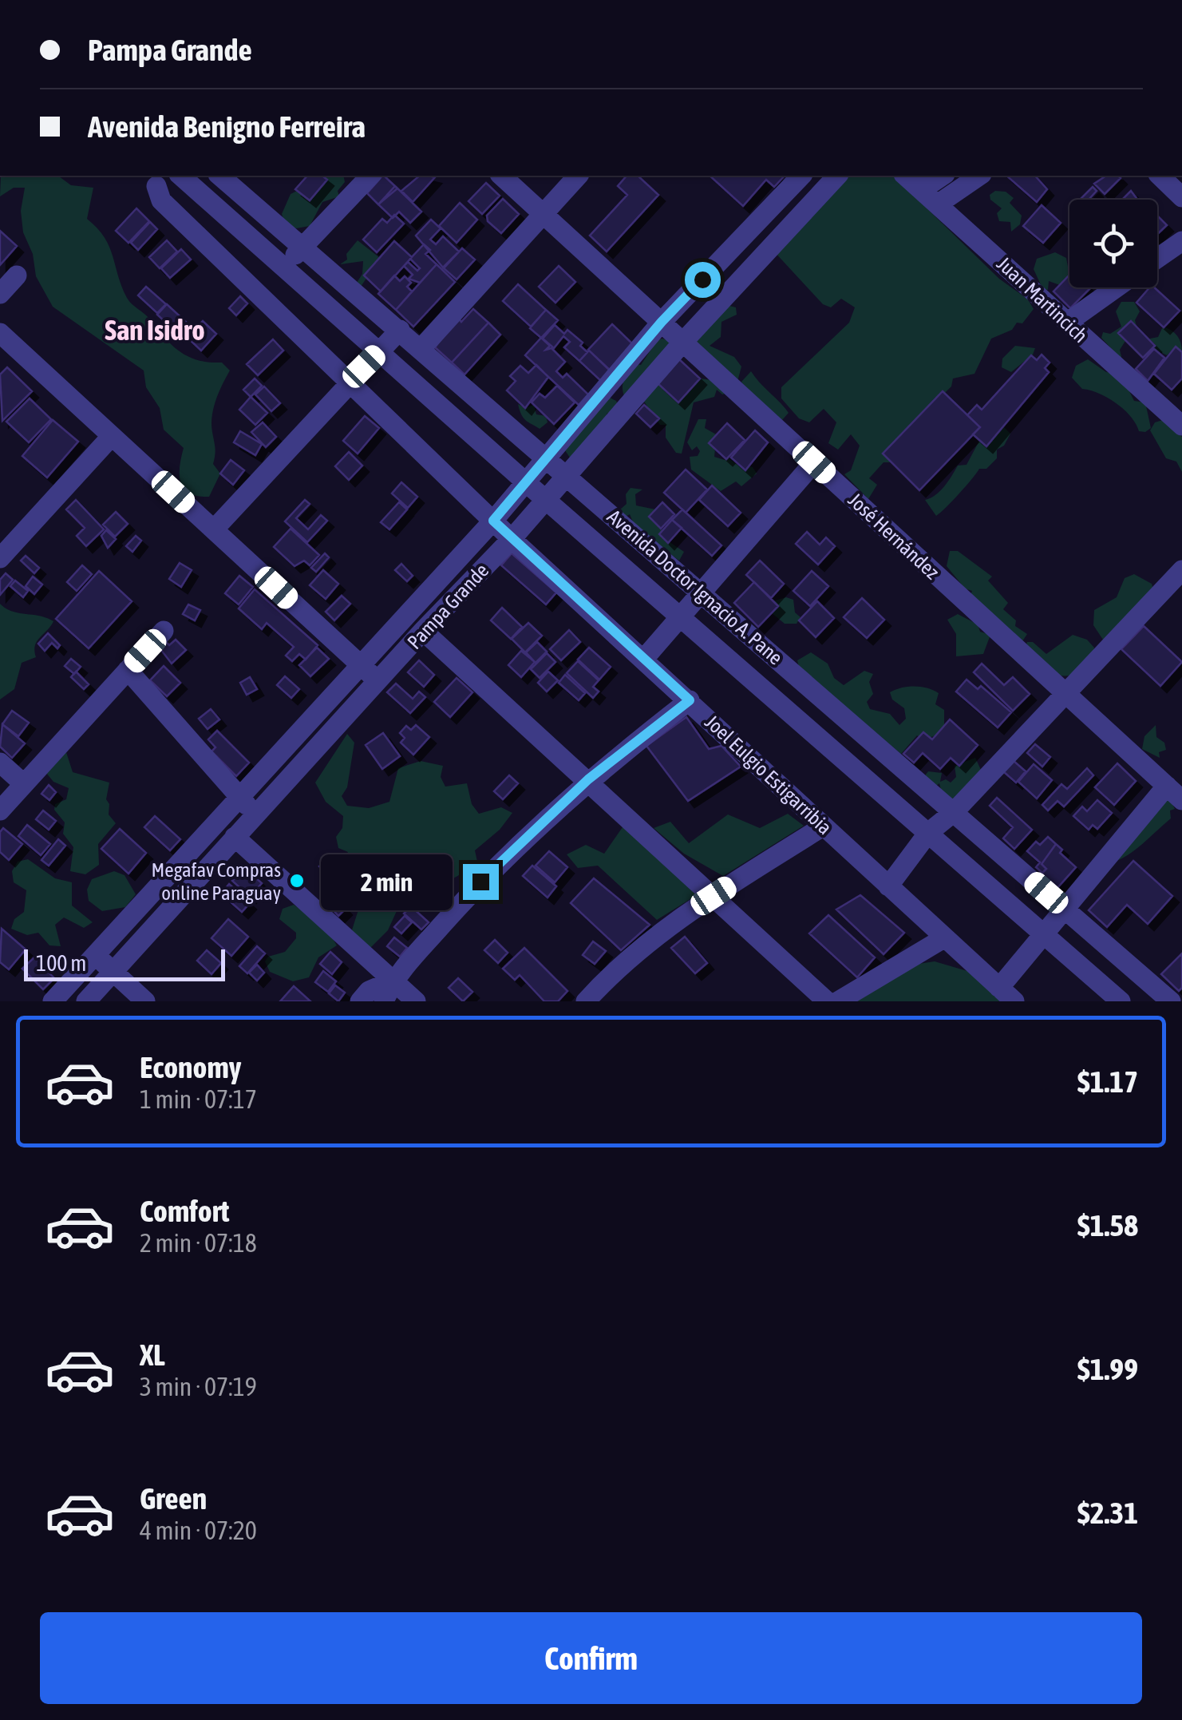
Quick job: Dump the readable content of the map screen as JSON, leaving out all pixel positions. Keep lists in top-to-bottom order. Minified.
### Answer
{"streets":{"street":["Juan Martincich","José Hernández","Avenida Doctor Ignacio A. Pane","Pampa Grande","Joel Eulgio Estigarribia"]},"crossings":[["José Hernández","Pampa Grande"],["Avenida Doctor Ignacio A. Pane","Pampa Grande"],["Pampa Grande","Joel Eulgio Estigarribia"]],"districts":["San Isidro"],"places":["Megafav Compras online Paraguay"],"scale_bar":"100 m","page":{"banner":["Pampa Grande","Avenida Benigno Ferreira"],"bubble":"2 min","scale":"100 m","list":[{"name":"Economy","note":"1 min · 07:17","value":"$1.17"},{"name":"Comfort","note":"2 min · 07:18","value":"$1.58"},{"name":"XL","note":"3 min · 07:19","value":"$1.99"},{"name":"Green","note":"4 min · 07:20","value":"$2.31"}],"buttons":"Confirm"}}
